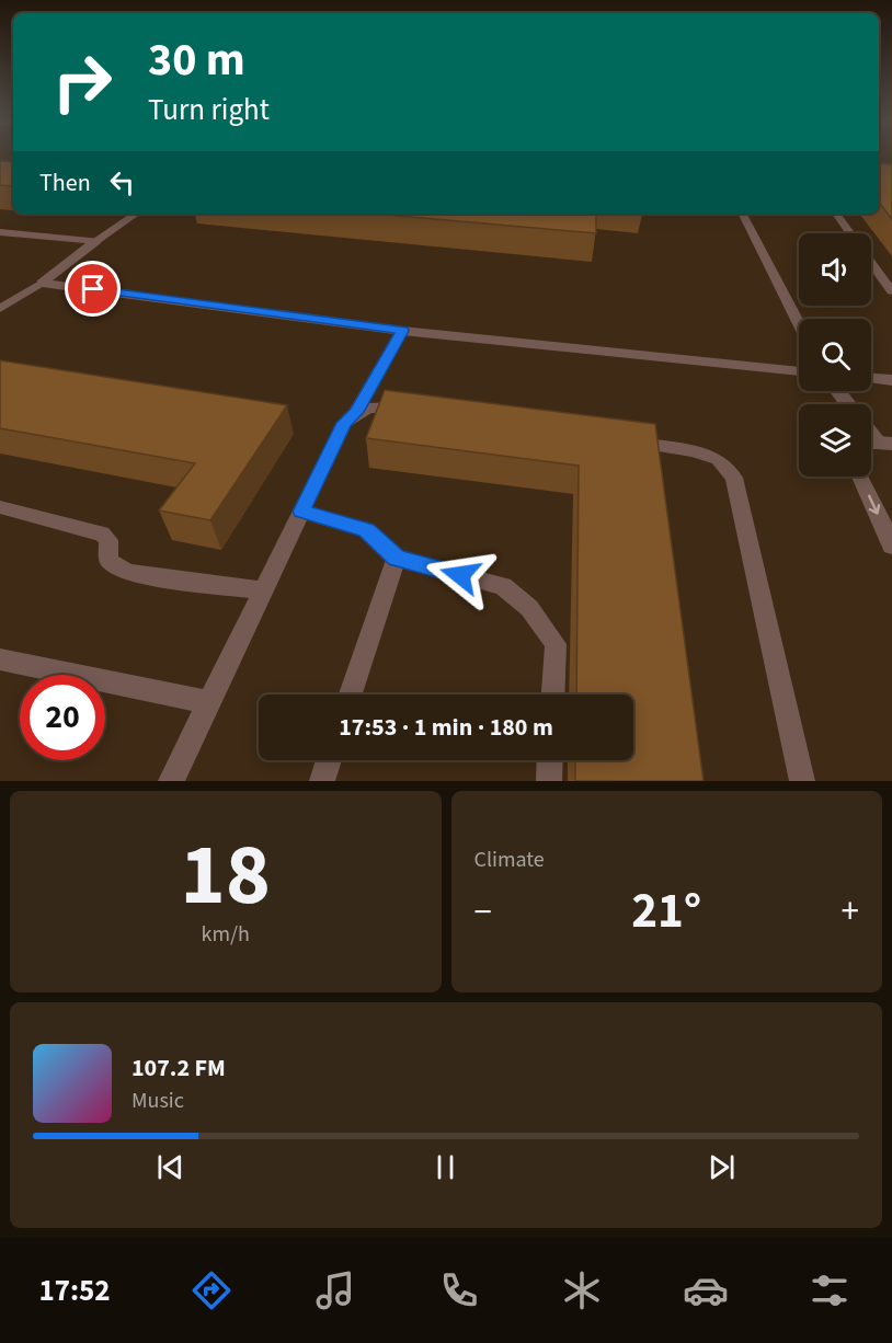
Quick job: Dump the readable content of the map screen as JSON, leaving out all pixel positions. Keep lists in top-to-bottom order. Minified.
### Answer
{"page":{"turn":["30 m","Turn right"],"then":"Then","limit":"20","trip":"17:53 · 1 min · 180 m","tile":[["18","km/h"],"Climate"],"heat":["−","21°","+"],"song":["107.2 FM","Music"],"tabs":"17:52"}}
